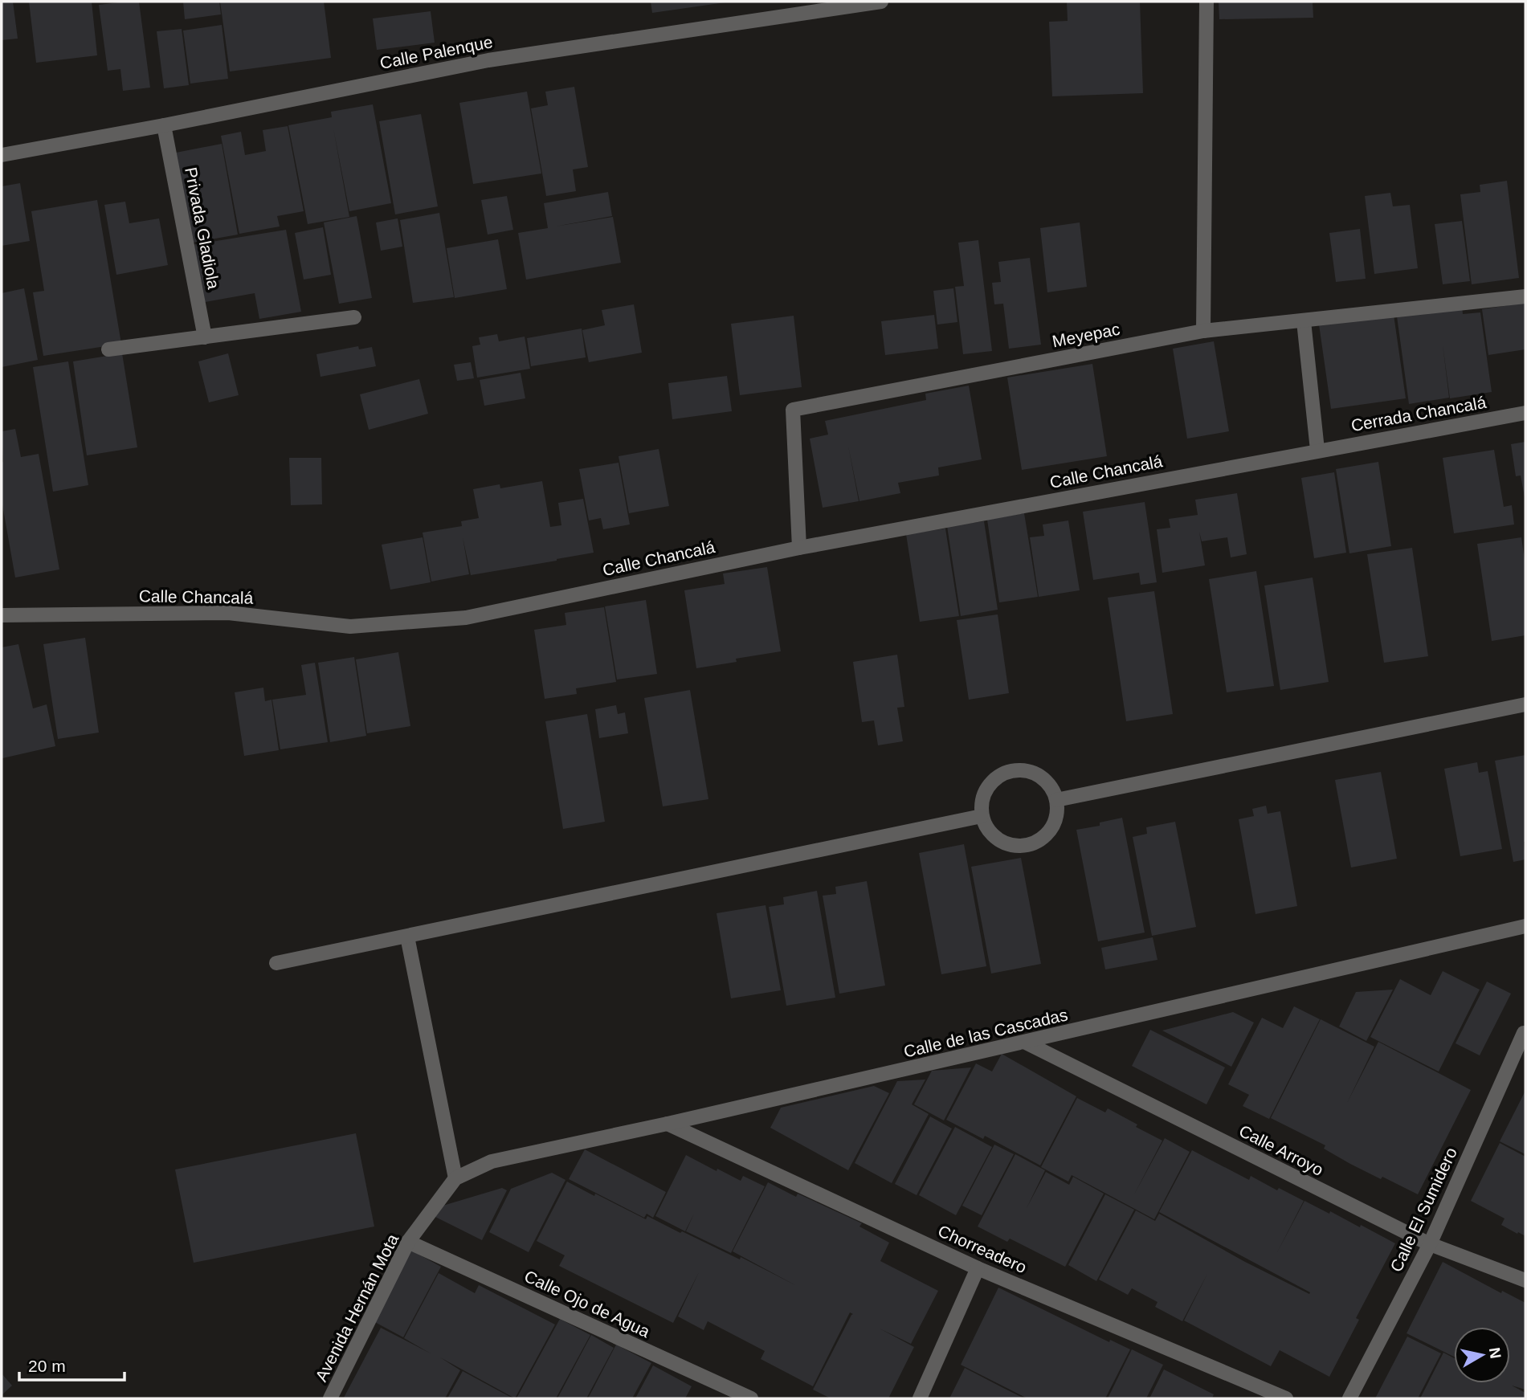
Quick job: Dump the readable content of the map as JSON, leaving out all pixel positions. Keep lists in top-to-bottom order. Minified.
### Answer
{"streets":{"street":["Calle Palenque","Privada Gladiola","Meyepac","Cerrada Chancalá","Calle Chancalá","Calle de las Cascadas","Calle Arroyo","Calle El Sumidero","Chorreadero","Calle Ojo de Agua","Avenida Hernán Mota"]},"crossings":[["Calle Palenque","Privada Gladiola"],["Meyepac","Calle Chancalá"],["Cerrada Chancalá","Calle Chancalá"],["Calle de las Cascadas","Calle Arroyo"],["Calle de las Cascadas","Chorreadero"],["Calle de las Cascadas","Avenida Hernán Mota"],["Calle Arroyo","Calle El Sumidero"],["Calle Ojo de Agua","Avenida Hernán Mota"]],"scale_bar":"20 m","north":"right"}
